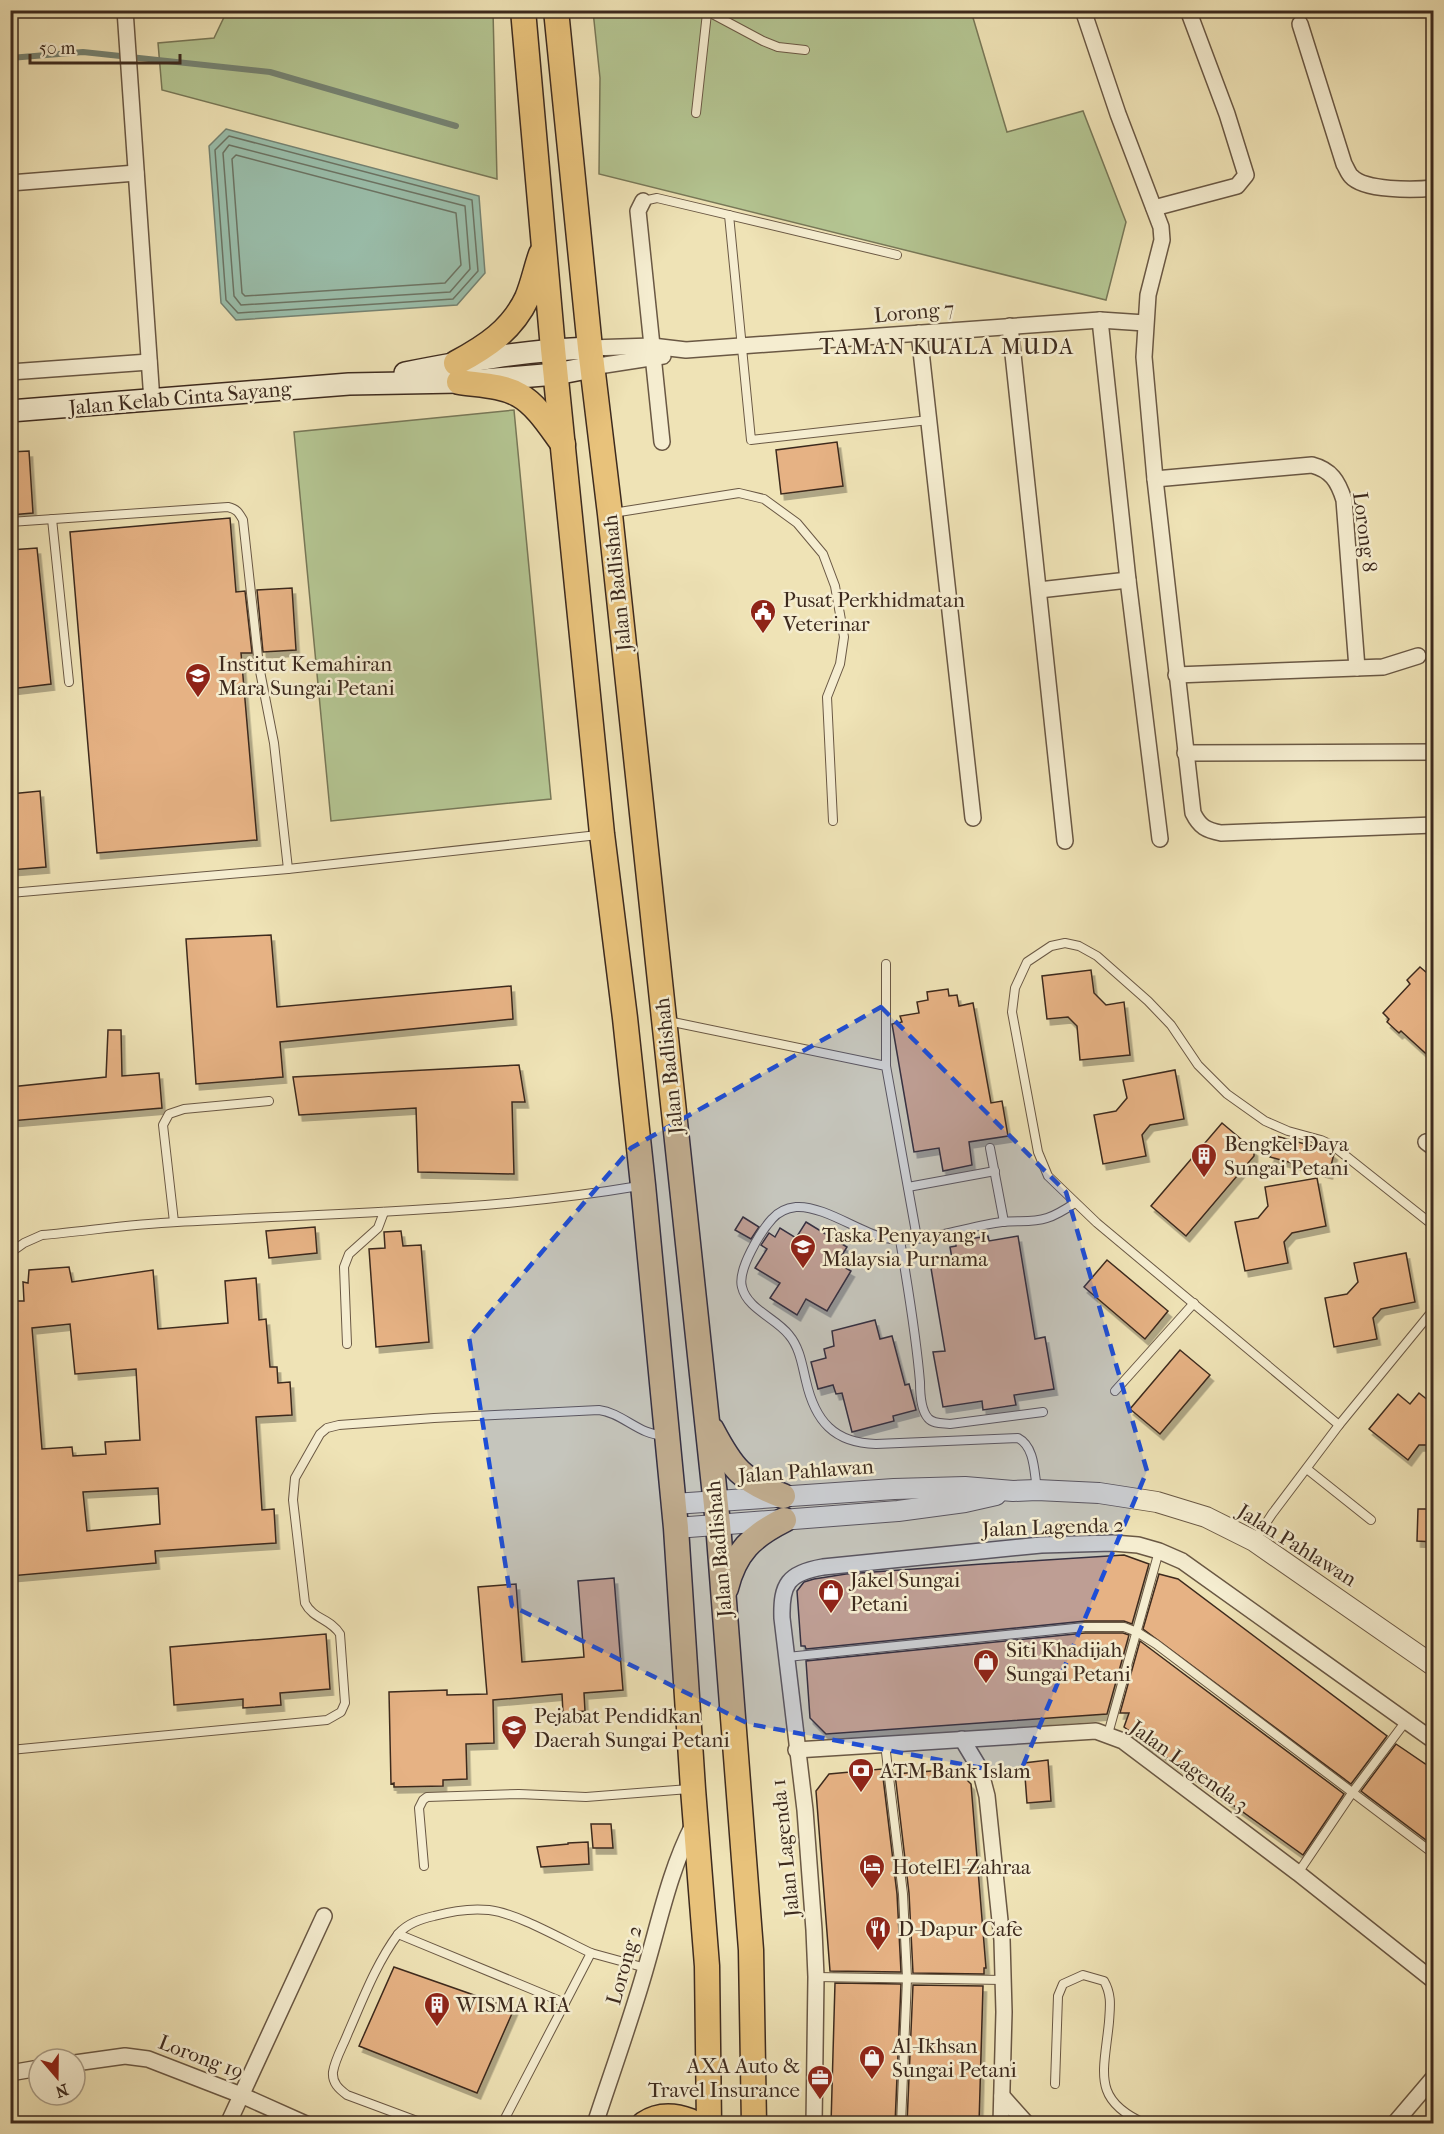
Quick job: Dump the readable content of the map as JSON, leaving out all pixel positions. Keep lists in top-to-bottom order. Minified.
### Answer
{"streets":{"main road":["Jalan Kelab Cinta Sayang","Jalan Badlishah"],"street":["Lorong 7","Lorong 8","Jalan Pahlawan","Jalan Lagenda 2","Jalan Lagenda 3","Jalan Lagenda 1","Lorong 2","Lorong 19"]},"crossings":[["Lorong 7","Jalan Kelab Cinta Sayang"],["Lorong 7","Jalan Badlishah"],["Jalan Kelab Cinta Sayang","Jalan Badlishah"],["Jalan Badlishah","Jalan Pahlawan"],["Jalan Badlishah","Lorong 2"],["Jalan Lagenda 2","Jalan Lagenda 1"],["Jalan Lagenda 3","Jalan Lagenda 1"]],"districts":["TAMAN KUALA MUDA"],"places":{"public building":["Pusat Perkhidmatan Veterinar"],"school or university":["Institut Kemahiran Mara Sungai Petani","Taska Penyayang 1 Malaysia Purnama","Pejabat Pendidkan Daerah Sungai Petani"],"building":["Bengkel Daya Sungai Petani","WISMA RIA"],"shop":["Jakel Sungai Petani","Siti Khadijah Sungai Petani","Al-Ikhsan Sungai Petani"],"bank":["ATM Bank Islam"],"hotel":["HotelEl-Zahraa"],"restaurant":["D-Dapur Cafe"],"office":["AXA Auto & Travel Insurance"]},"scale_bar":"50 m","north":"bottom"}
